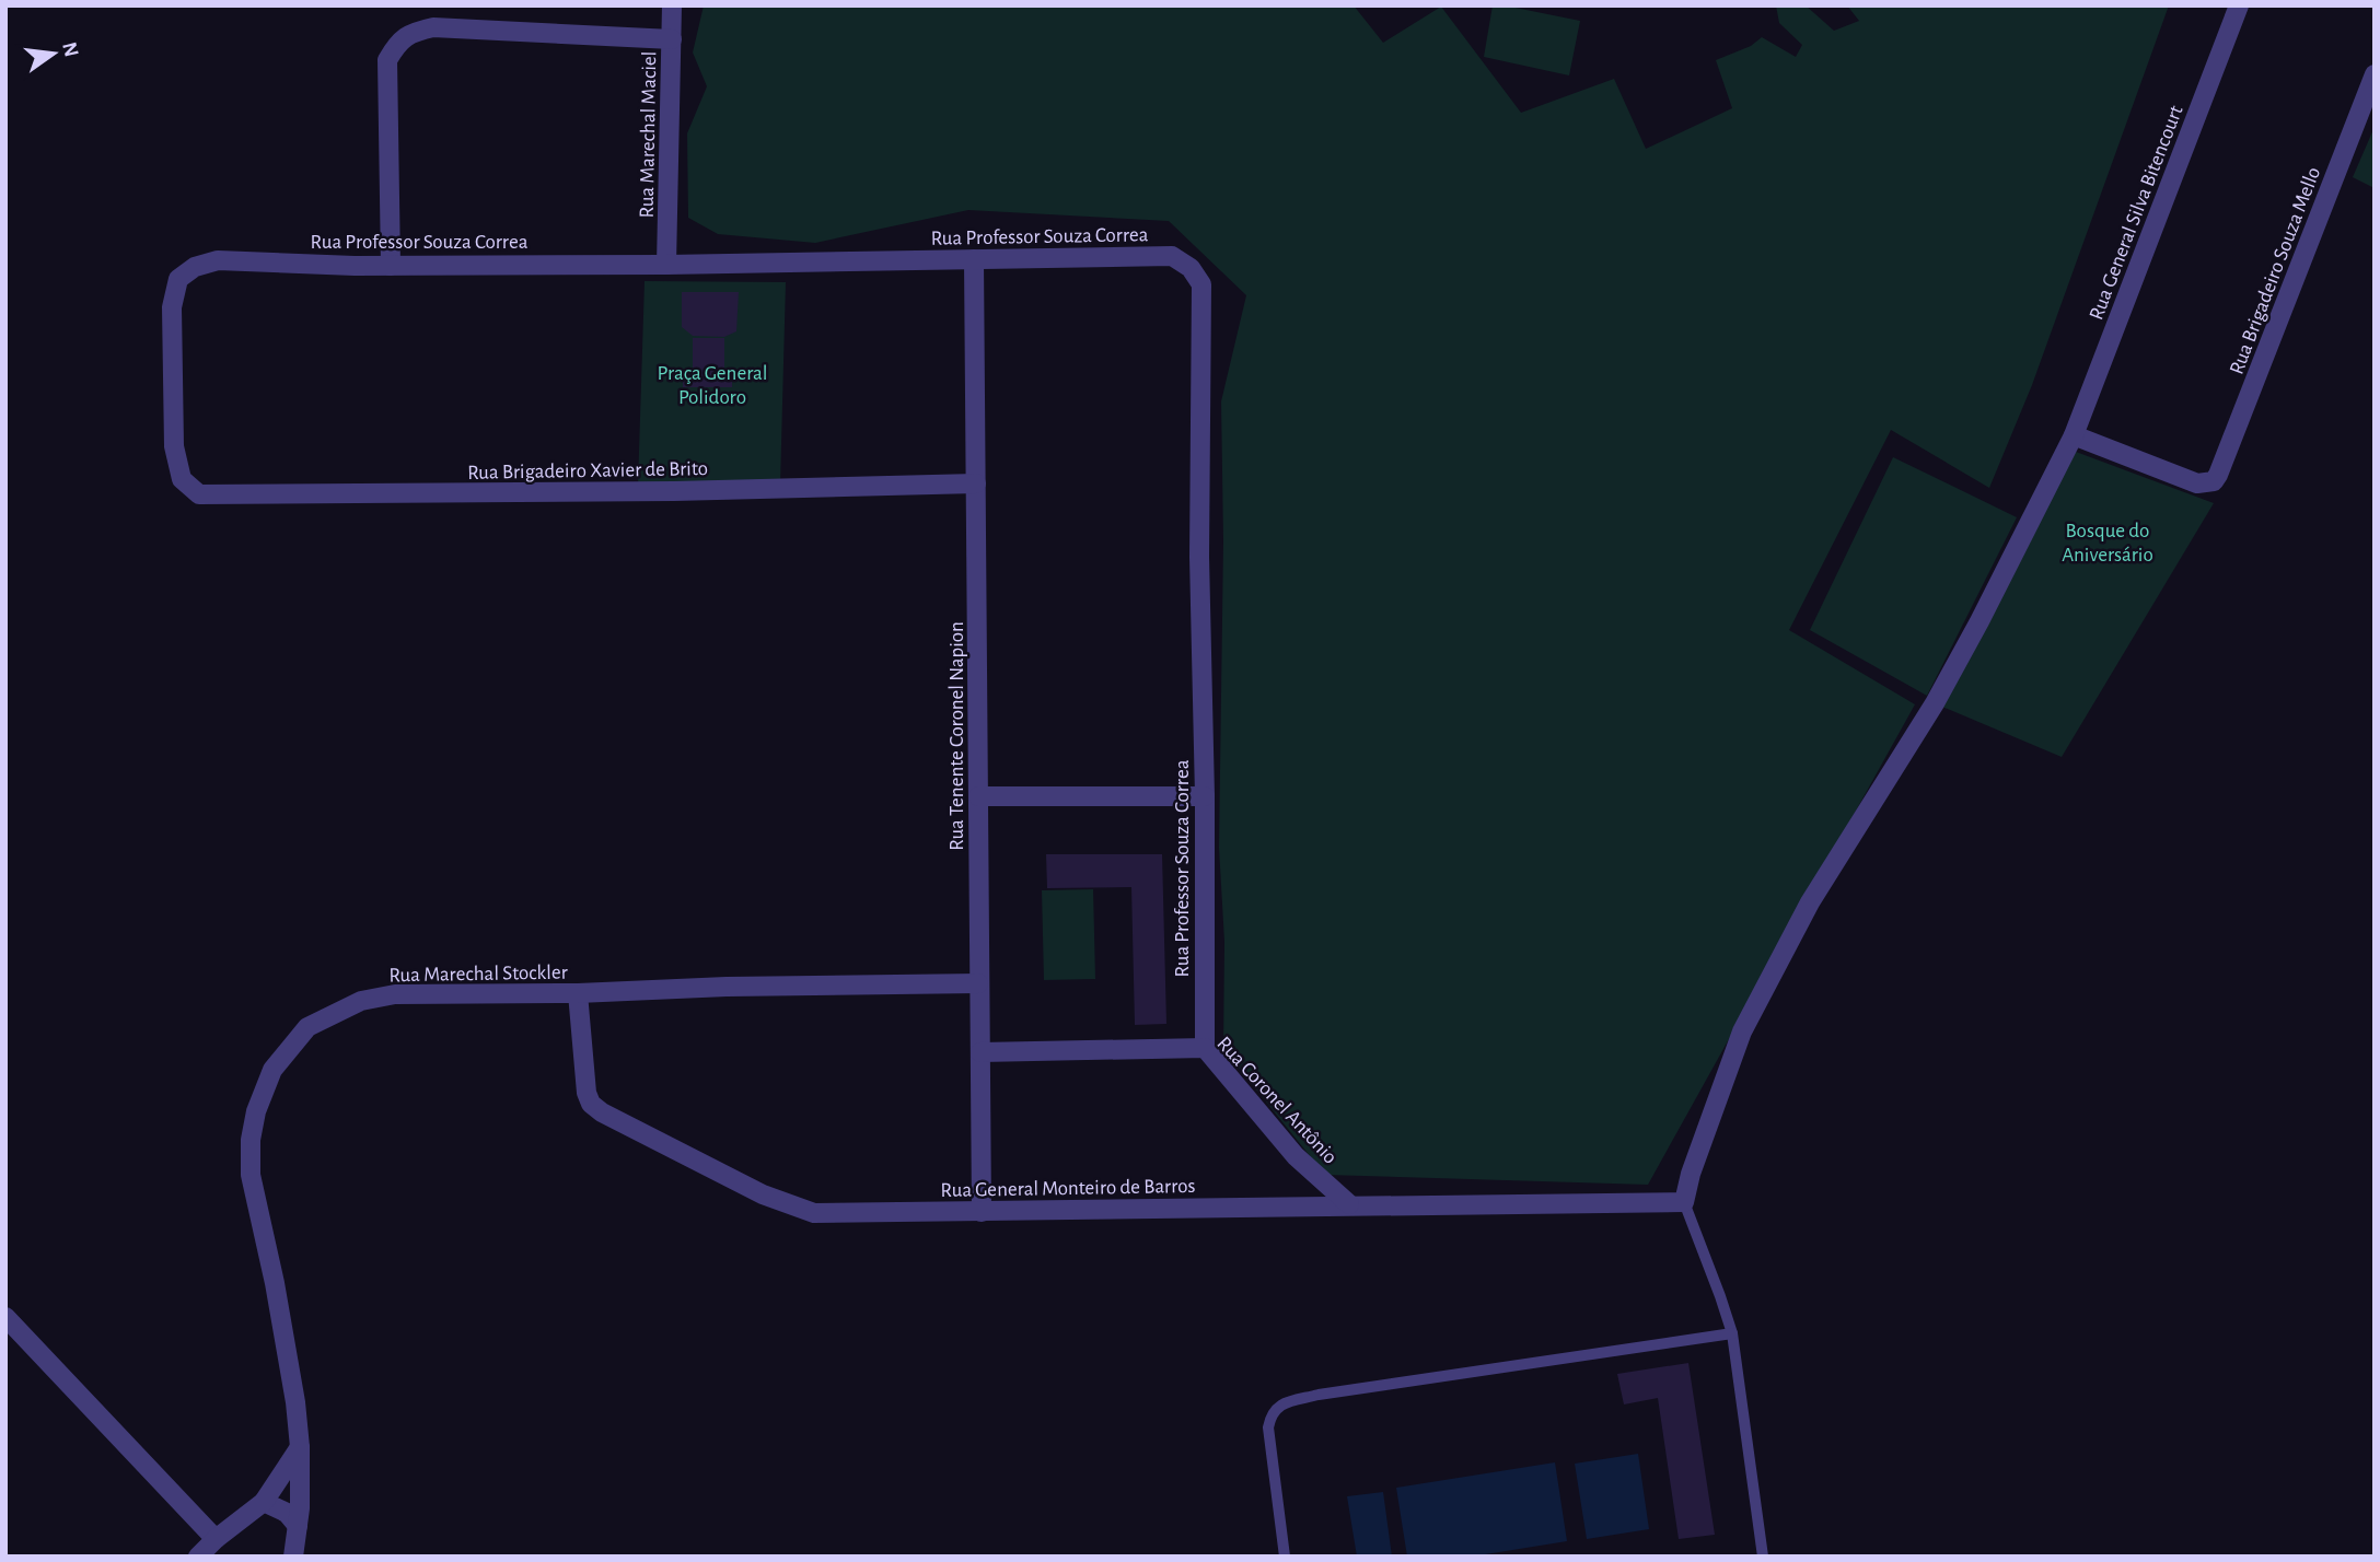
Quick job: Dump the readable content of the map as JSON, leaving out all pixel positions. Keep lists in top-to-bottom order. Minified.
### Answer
{"streets":{"street":["Rua Marechal Maciel","Rua General Silva Bitencourt","Rua Professor Souza Correa","Rua Brigadeiro Souza Mello","Rua Brigadeiro Xavier de Brito","Rua Tenente Coronel Napion","Rua Marechal Stockler","Rua Coronel Antônio","Rua General Monteiro de Barros"]},"crossings":[["Rua Marechal Maciel","Rua Professor Souza Correa"],["Rua General Silva Bitencourt","Rua Brigadeiro Souza Mello"],["Rua General Silva Bitencourt","Rua General Monteiro de Barros"],["Rua Professor Souza Correa","Rua Brigadeiro Xavier de Brito"],["Rua Professor Souza Correa","Rua Tenente Coronel Napion"],["Rua Professor Souza Correa","Rua Coronel Antônio"],["Rua Brigadeiro Xavier de Brito","Rua Tenente Coronel Napion"],["Rua Tenente Coronel Napion","Rua Marechal Stockler"],["Rua Tenente Coronel Napion","Rua Coronel Antônio"],["Rua Tenente Coronel Napion","Rua General Monteiro de Barros"],["Rua Marechal Stockler","Rua General Monteiro de Barros"],["Rua Coronel Antônio","Rua General Monteiro de Barros"]],"parks":["Praça General Polidoro","Bosque do Aniversário"],"north":"right"}
